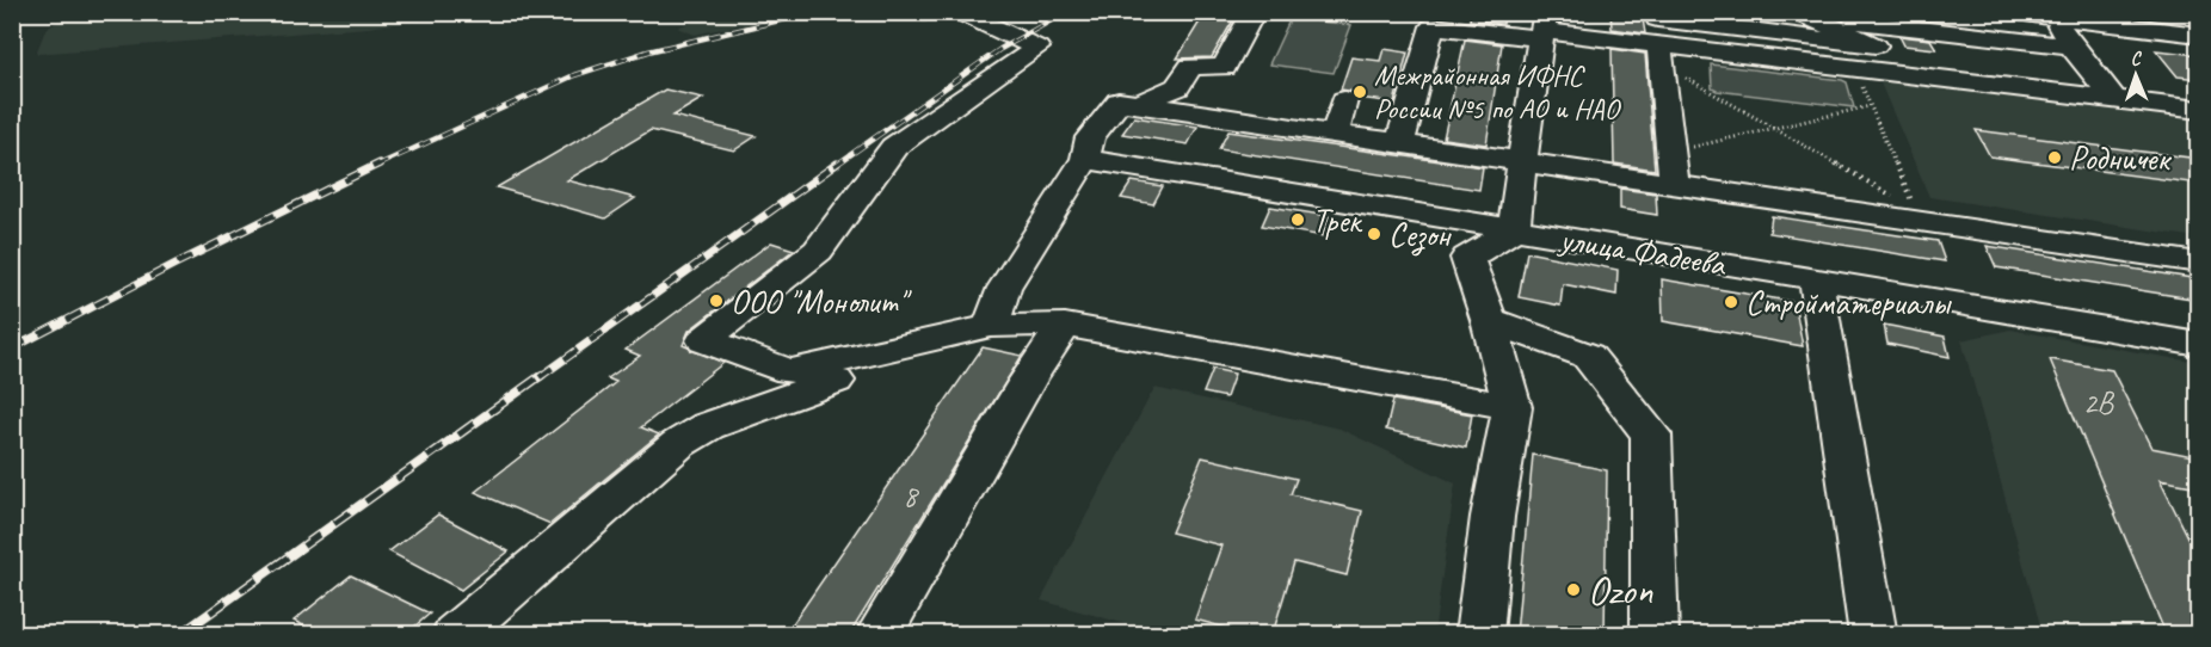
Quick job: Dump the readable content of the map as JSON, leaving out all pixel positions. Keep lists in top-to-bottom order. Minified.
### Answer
{"streets":{"street":["улица Фадеева"]},"places":["Межрайонная ИФНС России №5 по АО и НАО","Родничек","Трек","Сезон","ООО \"Монолит\"","Стройматериалы","Ozon"],"house_numbers":["2В","8"],"north":"top"}
